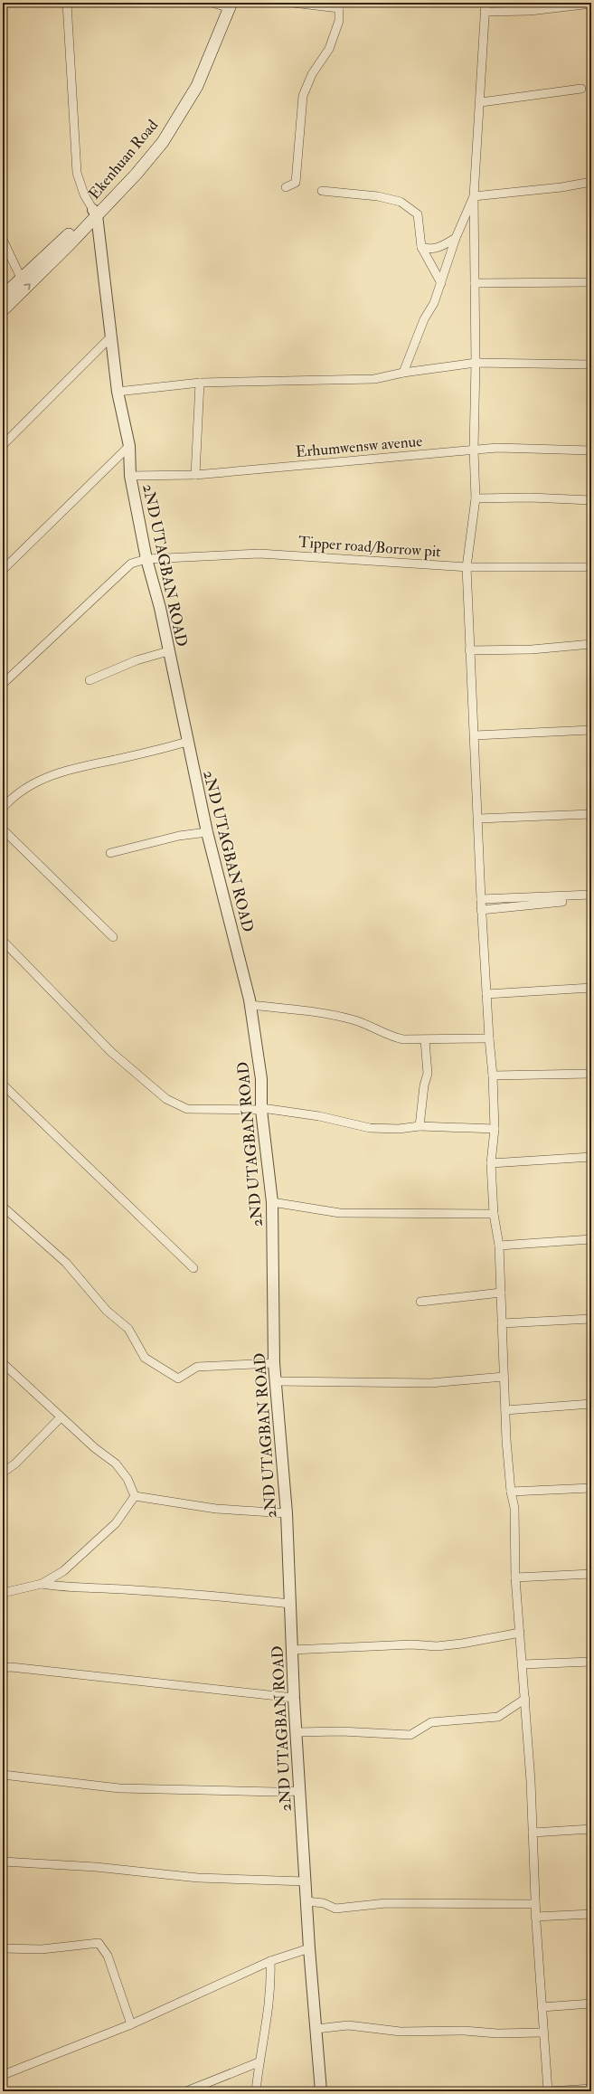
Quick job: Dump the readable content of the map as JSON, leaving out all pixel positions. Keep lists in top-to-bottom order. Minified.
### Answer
{"streets":{"main road":["Ekenhuan Road"],"street":["Erhumwensw avenue","Tipper road/Borrow pit","2ND UTAGBAN ROAD"]},"crossings":[["Ekenhuan Road","2ND UTAGBAN ROAD"],["Erhumwensw avenue","2ND UTAGBAN ROAD"],["Tipper road/Borrow pit","2ND UTAGBAN ROAD"]]}
